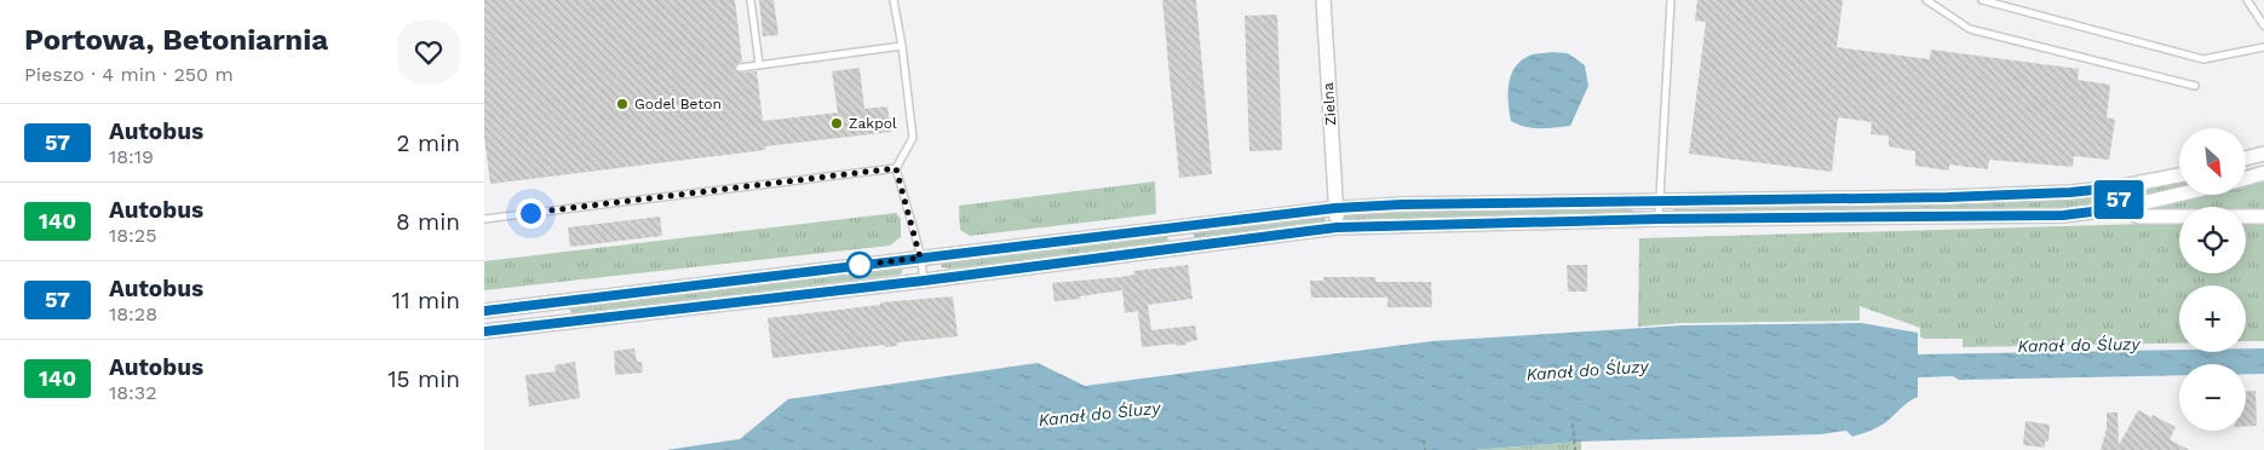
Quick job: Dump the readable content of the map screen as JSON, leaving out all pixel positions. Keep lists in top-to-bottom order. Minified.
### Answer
{"streets":{"street":["Zielna"]},"water":["Kanał do Śluzy"],"places":["Godel Beton","Zakpol"],"lines":["bus line 57"],"north":"bottom right","page":{"heading":["Portowa, Betoniarnia","Pieszo · 4 min · 250 m"],"on_map":"57","list":[{"mark":"57","name":"Autobus","note":"18:19","value":"2 min"},{"mark":"140","name":"Autobus","note":"18:25","value":"8 min"},{"mark":"57","name":"Autobus","note":"18:28","value":"11 min"},{"mark":"140","name":"Autobus","note":"18:32","value":"15 min"}],"map_buttons":["+","−"]}}
